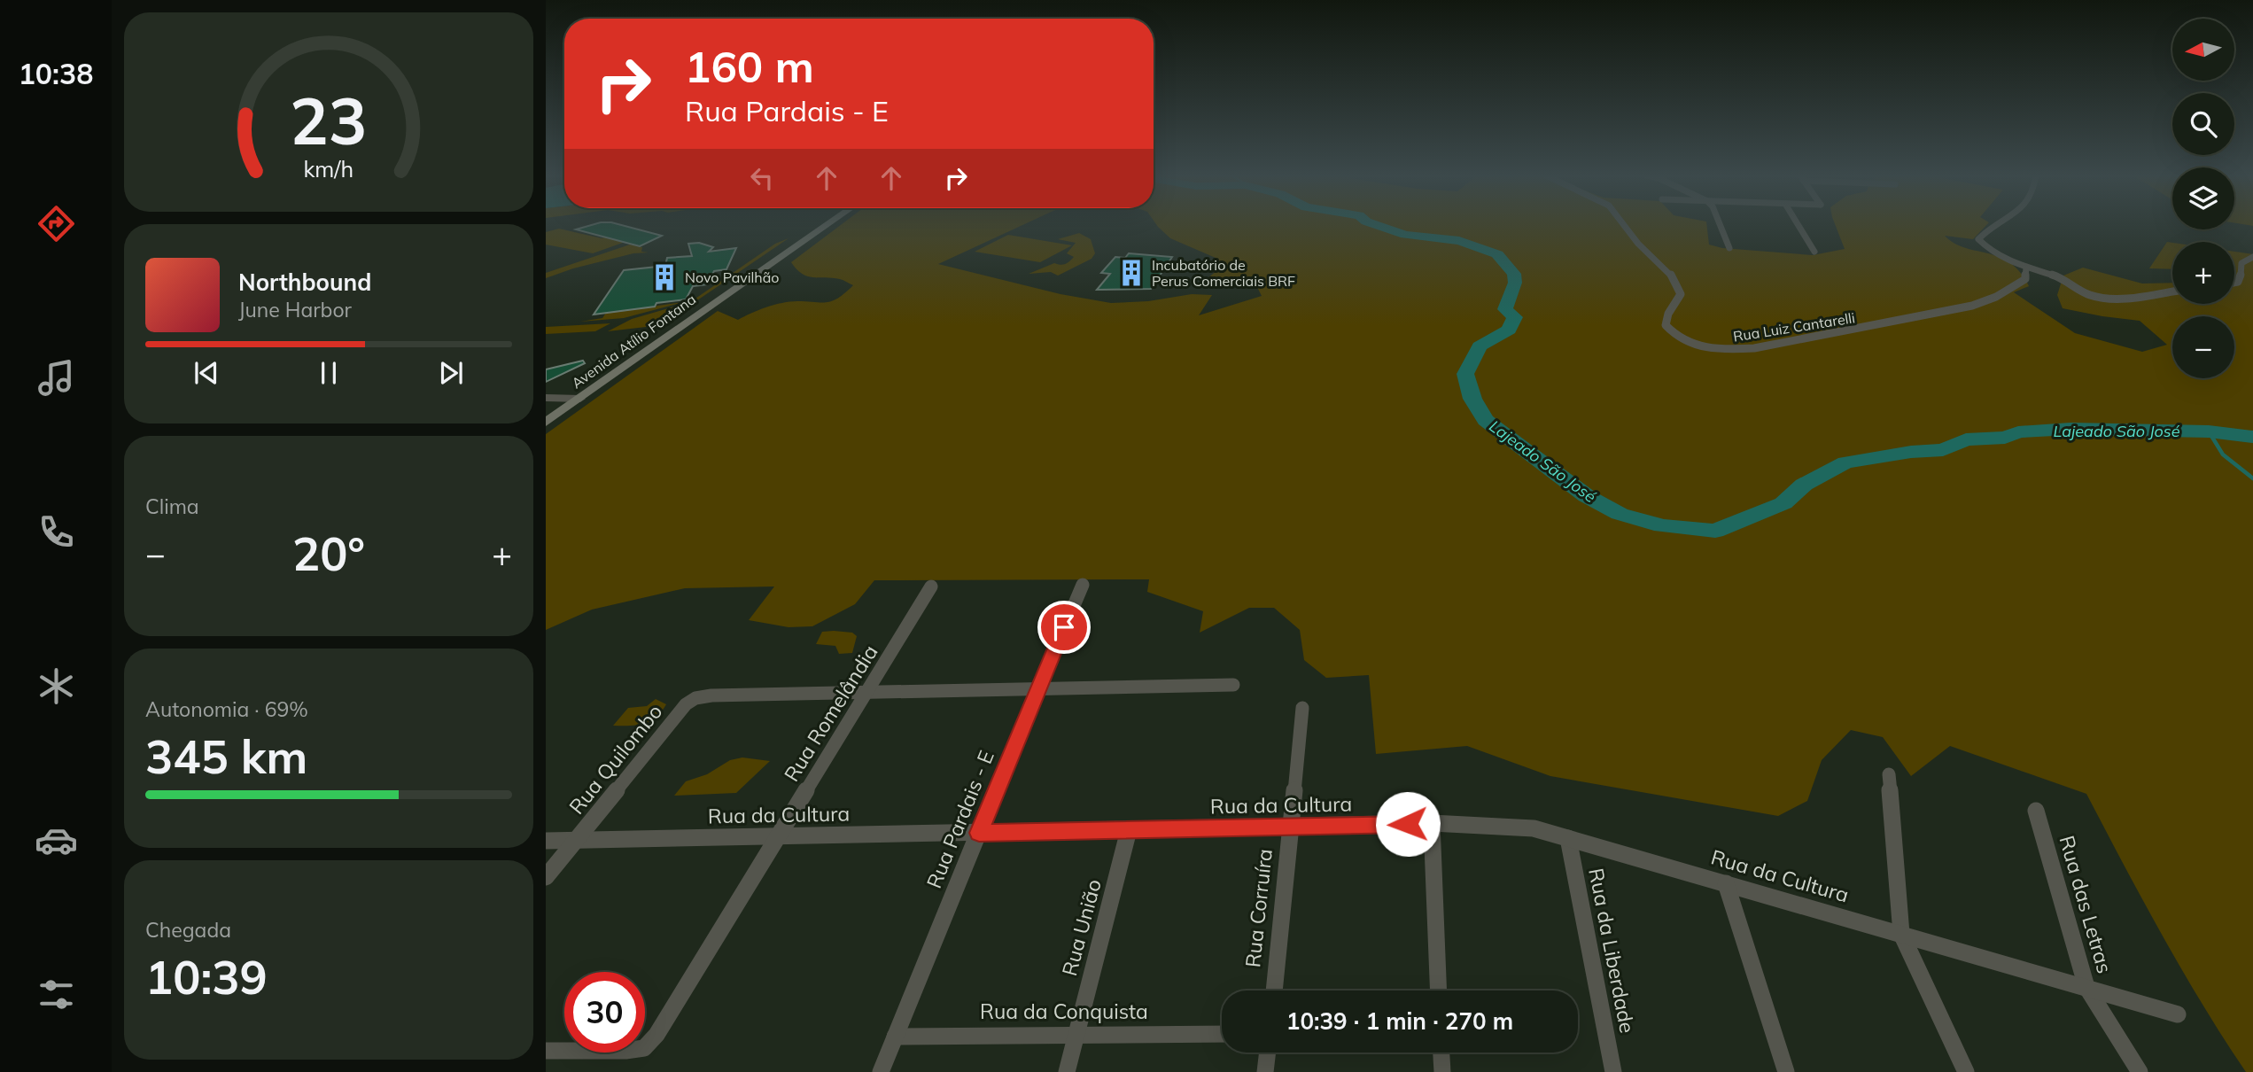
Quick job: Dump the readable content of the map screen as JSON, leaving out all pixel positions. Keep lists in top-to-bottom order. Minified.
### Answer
{"streets":{"main road":["Avenida Atílio Fontana"],"street":["Rua Luiz Cantarelli","Rua Romelândia","Rua Quilombo","Rua da Cultura","Rua Pardais - E","Rua das Letras","Rua Corruíra","Rua União","Rua da Liberdade","Rua da Conquista"]},"crossings":[["Rua Romelândia","Rua Quilombo"],["Rua Romelândia","Rua da Cultura"],["Rua Quilombo","Rua da Cultura"],["Rua da Cultura","Rua Pardais - E"],["Rua da Cultura","Rua das Letras"],["Rua da Cultura","Rua Corruíra"],["Rua da Cultura","Rua União"],["Rua da Cultura","Rua da Liberdade"],["Rua Pardais - E","Rua da Conquista"],["Rua União","Rua da Conquista"]],"water":["Lajeado São José"],"places":{"building":["Incubatório de Perus Comerciais BRF","Novo Pavilhão"]},"north":"left","page":{"tabs":"10:38","map_buttons":["+","−"],"turn":["160 m","Rua Pardais - E"],"song":["Northbound","June Harbor"],"tile":["Clima",["Autonomia · 69%","345 km"],["Chegada","10:39"]],"heat":["−","20°","+"],"limit":"30","trip":"10:39 · 1 min · 270 m","gauge":["23","km/h"]}}
